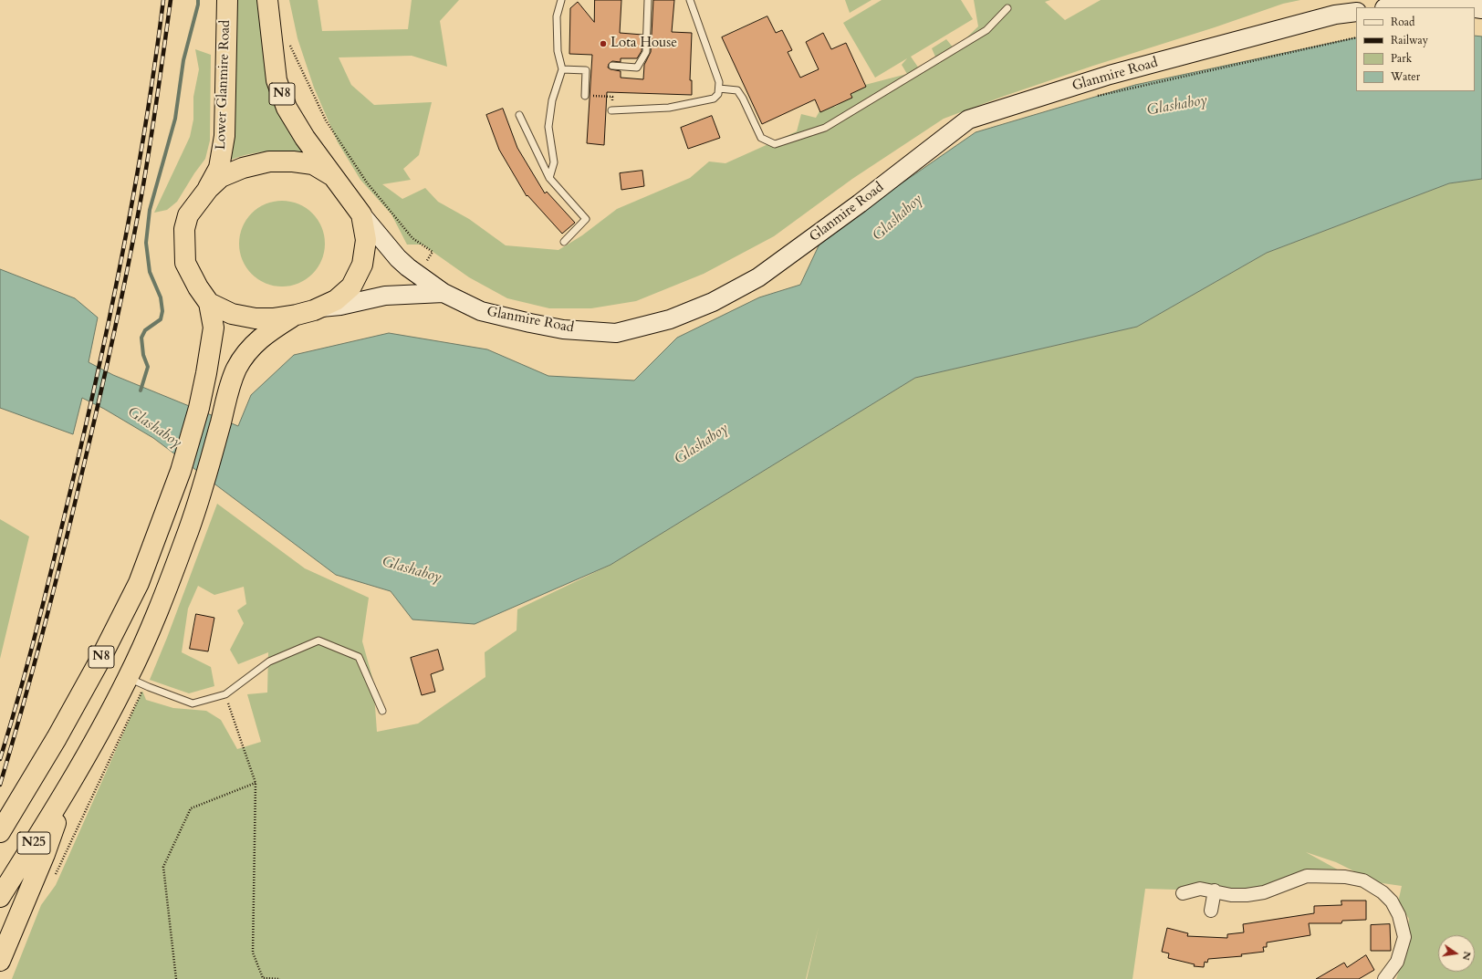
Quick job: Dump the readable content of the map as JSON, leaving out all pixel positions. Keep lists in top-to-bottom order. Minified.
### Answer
{"streets":{"highway":["Lower Glanmire Road","N8","N25"],"main road":["Glanmire Road"]},"crossings":[["Glanmire Road","N8"],["Lower Glanmire Road","N8"],["N8","N25"]],"water":["Glashaboy"],"places":["Lota House"],"legend":["Road","Railway","Park","Water"],"north":"right"}
